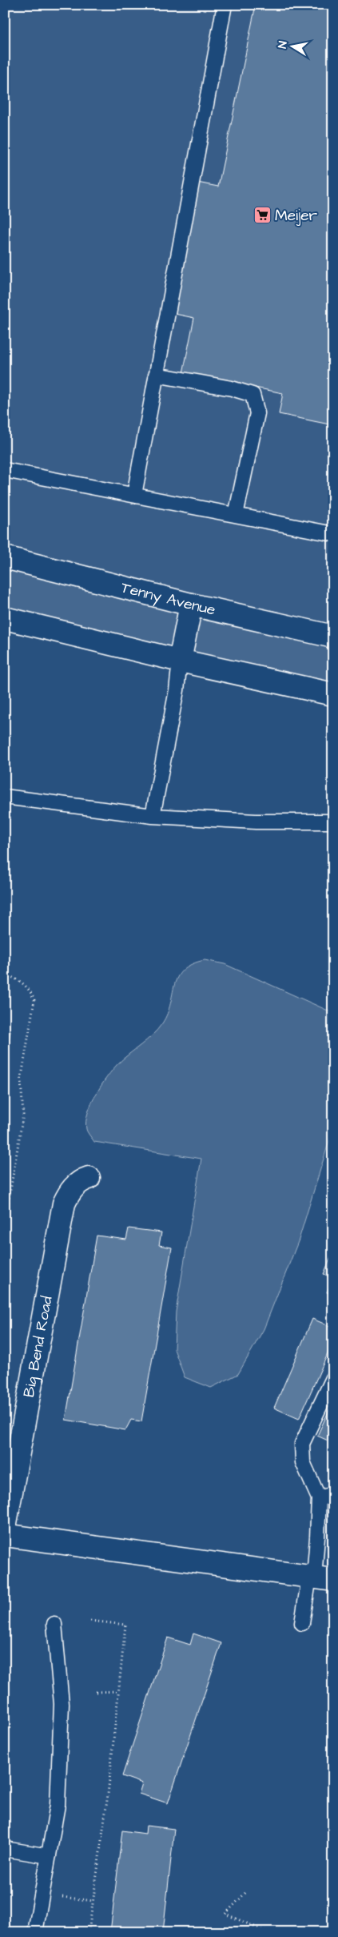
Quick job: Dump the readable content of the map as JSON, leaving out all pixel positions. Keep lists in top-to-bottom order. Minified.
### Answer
{"streets":{"street":["Tenny Avenue","Big Bend Road"]},"places":{"supermarket":["Meijer"]},"north":"left"}
